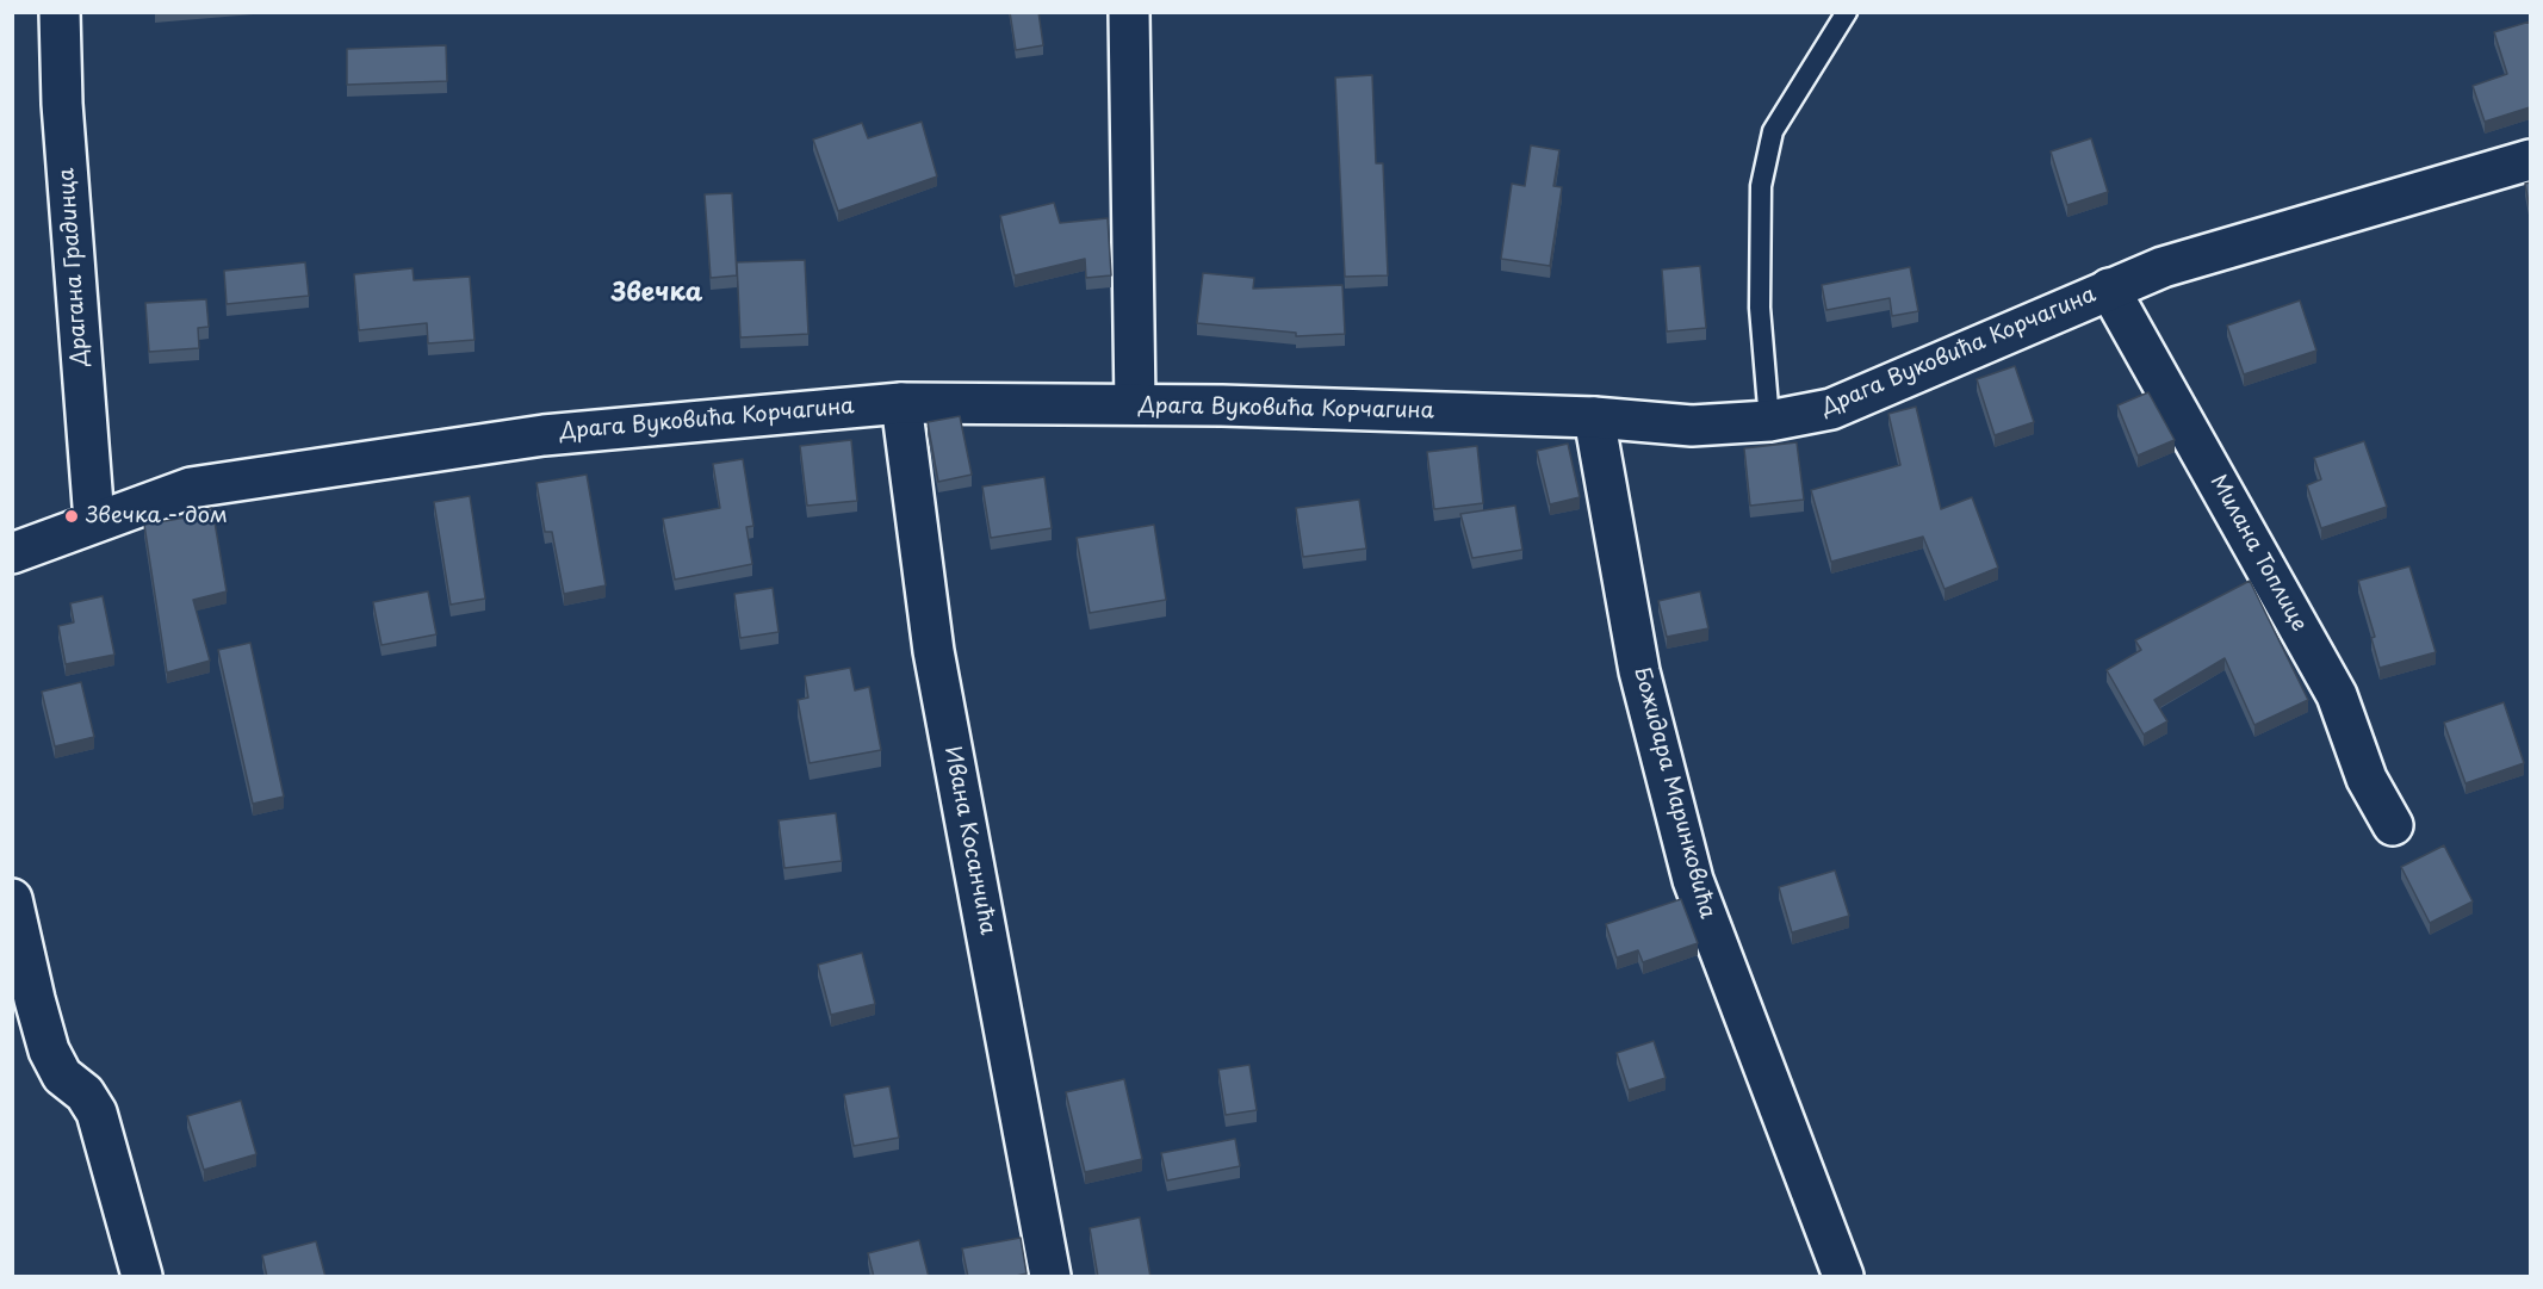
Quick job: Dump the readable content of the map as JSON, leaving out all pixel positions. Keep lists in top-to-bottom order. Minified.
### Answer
{"streets":{"street":["Драгана Градинца","Драга Вуковића Корчагина","Милана Топлице","Божидара Маринковића","Ивана Косанчића"]},"crossings":[["Драгана Градинца","Драга Вуковића Корчагина"],["Драга Вуковића Корчагина","Милана Топлице"],["Драга Вуковића Корчагина","Божидара Маринковића"],["Драга Вуковића Корчагина","Ивана Косанчића"]],"districts":["Звечка"],"places":["Звечка - дом"]}
